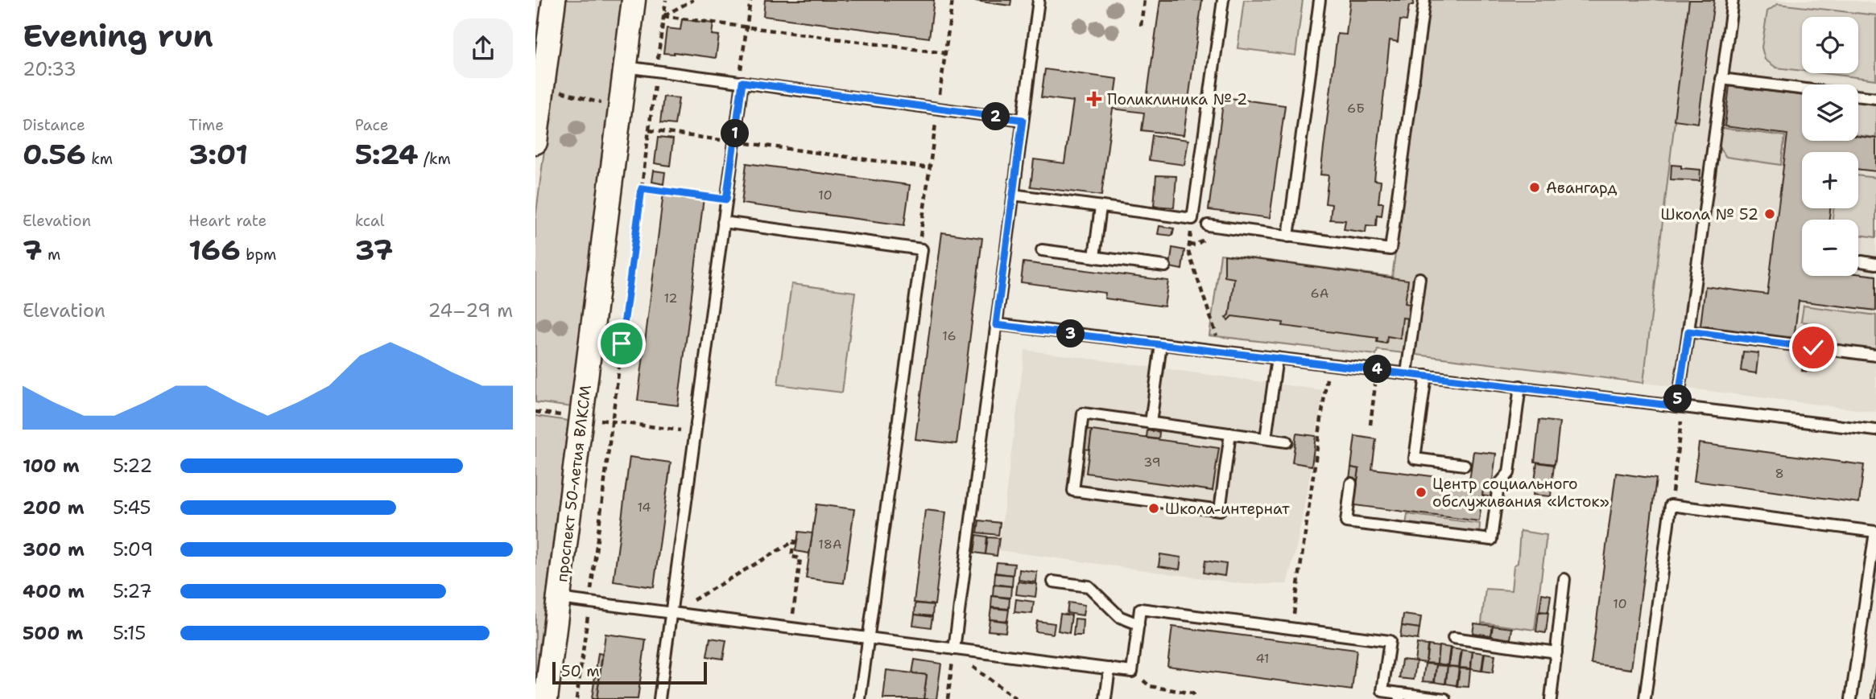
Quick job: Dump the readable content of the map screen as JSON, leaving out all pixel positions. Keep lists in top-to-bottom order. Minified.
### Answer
{"streets":{"street":["проспект 50-летия ВЛКСМ"]},"places":{"health":["Поликлиника № 2"],"other":["Авангард","Школа № 52","Центр социального обслуживания «Исток»","Школа-интернат"]},"house_numbers":["6Б","10","6А","12","16","39","8","14","18А","10","41"],"scale_bar":"50 m","page":{"heading":["Evening run","20:33"],"map_buttons":["+","−"],"stats":[["Distance","0.56 km"],["Time","3:01"],["Pace","5:24 /km"],["Elevation","7 m"],["Heart rate","166 bpm"],["kcal","37"]],"pins":["2","1","3","4","5"],"chart":["Elevation","24–29 m"],"list":[{"name":"100 m","note":"5:22"},{"name":"200 m","note":"5:45"},{"name":"300 m","note":"5:09"},{"name":"400 m","note":"5:27"},{"name":"500 m","note":"5:15"}],"scale":"50 m"}}
